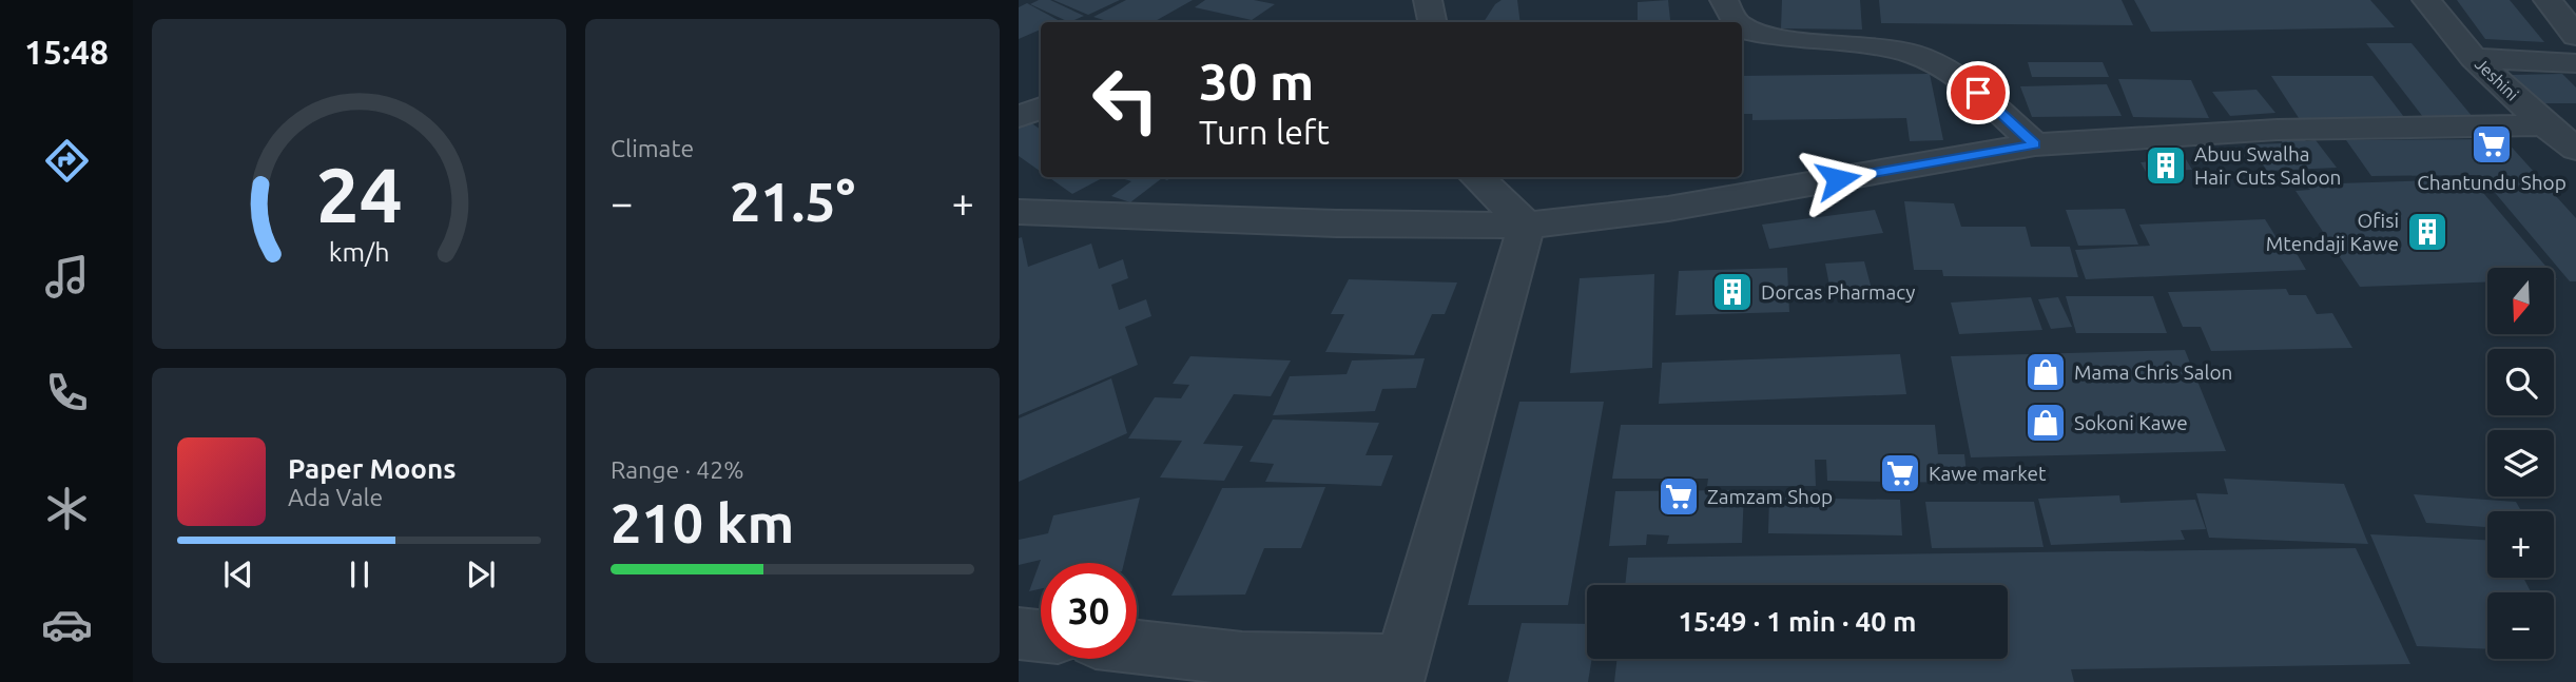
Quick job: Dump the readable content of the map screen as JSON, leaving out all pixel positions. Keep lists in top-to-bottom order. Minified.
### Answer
{"streets":{"street":["Jeshini"]},"places":{"supermarket":["Chantundu Shop","Kawe market","Zamzam Shop"],"building":["Abuu Swalha Hair Cuts Saloon","Ofisi Mtendaji Kawe","Dorcas Pharmacy"],"shop":["Mama Chris Salon","Sokoni Kawe"]},"north":"bottom","page":{"tabs":"15:48","tile":["Climate",["Range · 42%","210 km"]],"turn":["30 m","Turn left"],"heat":["−","21.5°","+"],"map_buttons":["+","−"],"song":["Paper Moons","Ada Vale"],"limit":"30","trip":"15:49 · 1 min · 40 m","gauge":["24","km/h"]}}
